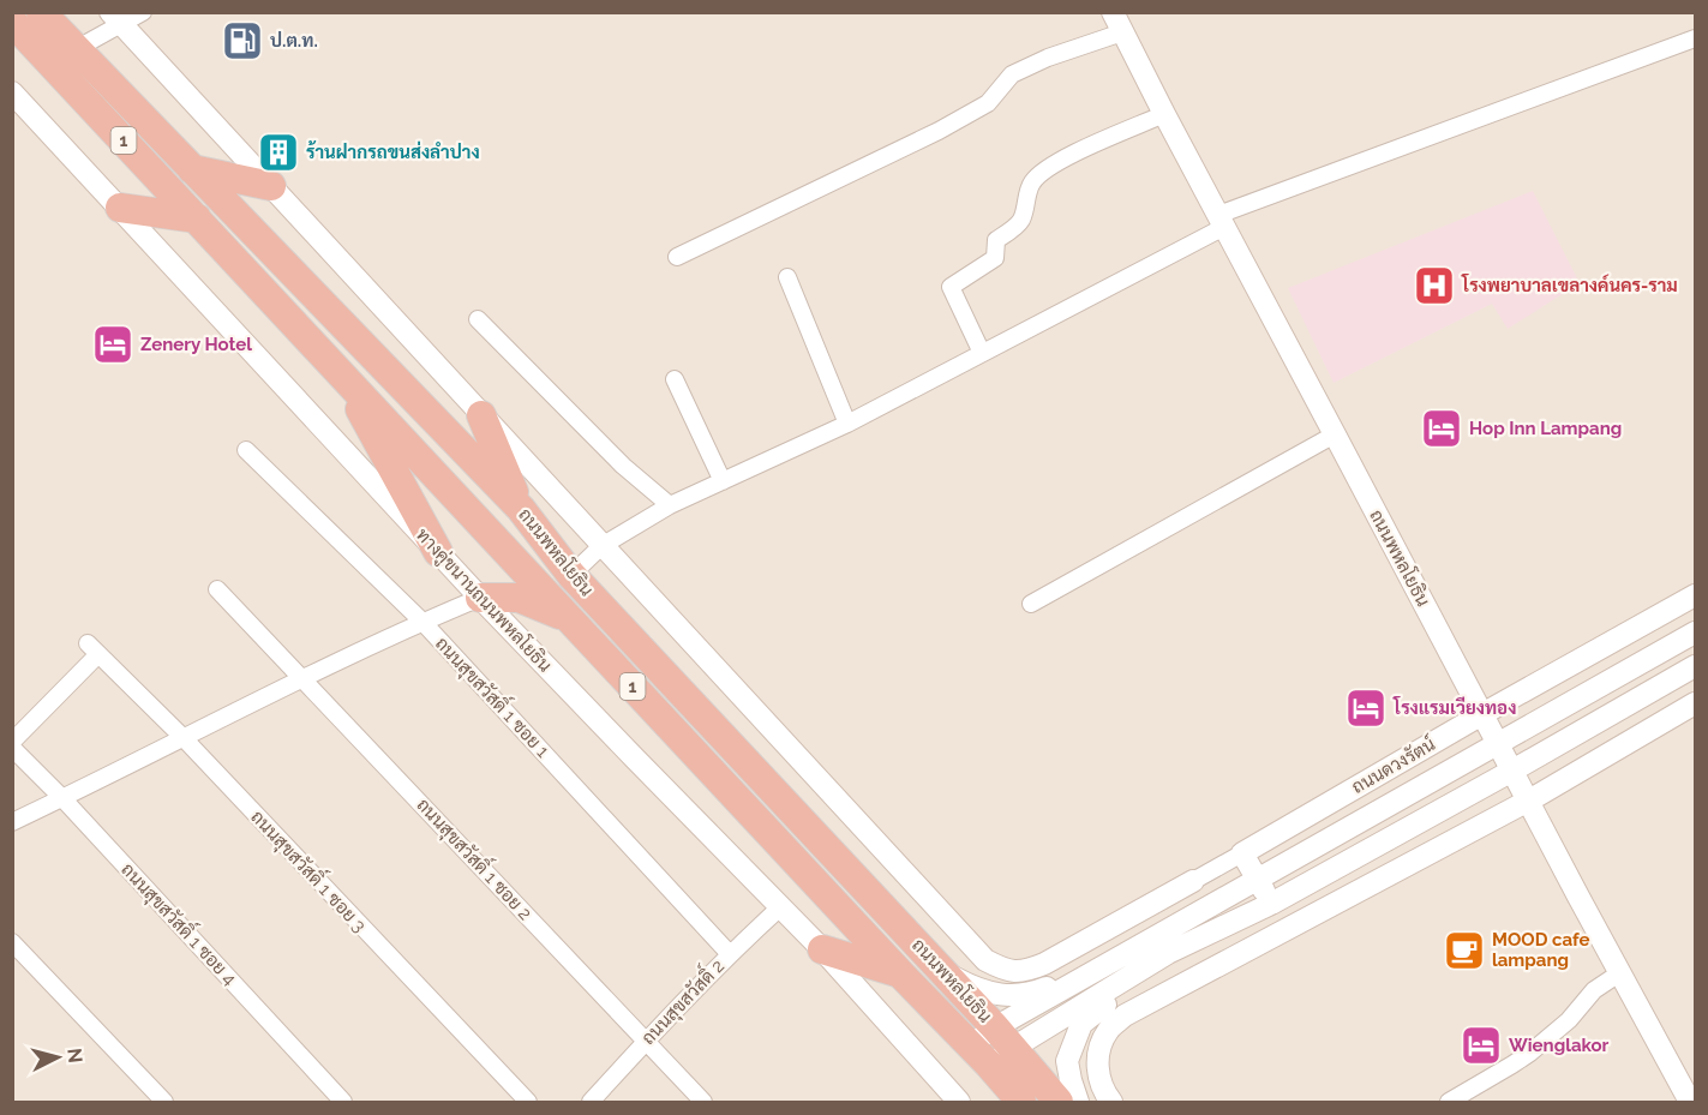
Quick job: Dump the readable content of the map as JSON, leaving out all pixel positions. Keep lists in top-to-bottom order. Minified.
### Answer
{"streets":{"highway":["1","ถนนพหลโยธิน"],"main road":["ทางคู่ขนานถนนพหลโยธิน","ถนนดวงรัตน์"],"street":["ถนนสุขสวัสดิ์ 1 ซอย 1","ถนนสุขสวัสดิ์ 1 ซอย 2","ถนนสุขสวัสดิ์ 1 ซอย 3","ถนนสุขสวัสดิ์ 1 ซอย 4","ถนนสุขสวัสดิ์ 2"]},"crossings":[["ถนนพหลโยธิน","ถนนดวงรัตน์"],["ทางคู่ขนานถนนพหลโยธิน","ถนนสุขสวัสดิ์ 2"],["ถนนสุขสวัสดิ์ 1 ซอย 1","ถนนสุขสวัสดิ์ 2"],["ถนนสุขสวัสดิ์ 1 ซอย 2","ถนนสุขสวัสดิ์ 2"]],"places":{"fuel station":["ป.ต.ท."],"building":["ร้านฝากรถขนส่งลำปาง"],"hospital":["โรงพยาบาลเขลางค์นคร-ราม"],"hotel":["Zenery Hotel","Hop Inn Lampang","โรงแรมเวียงทอง","Wienglakor"],"cafe":["MOOD cafe lampang"]},"north":"right"}
